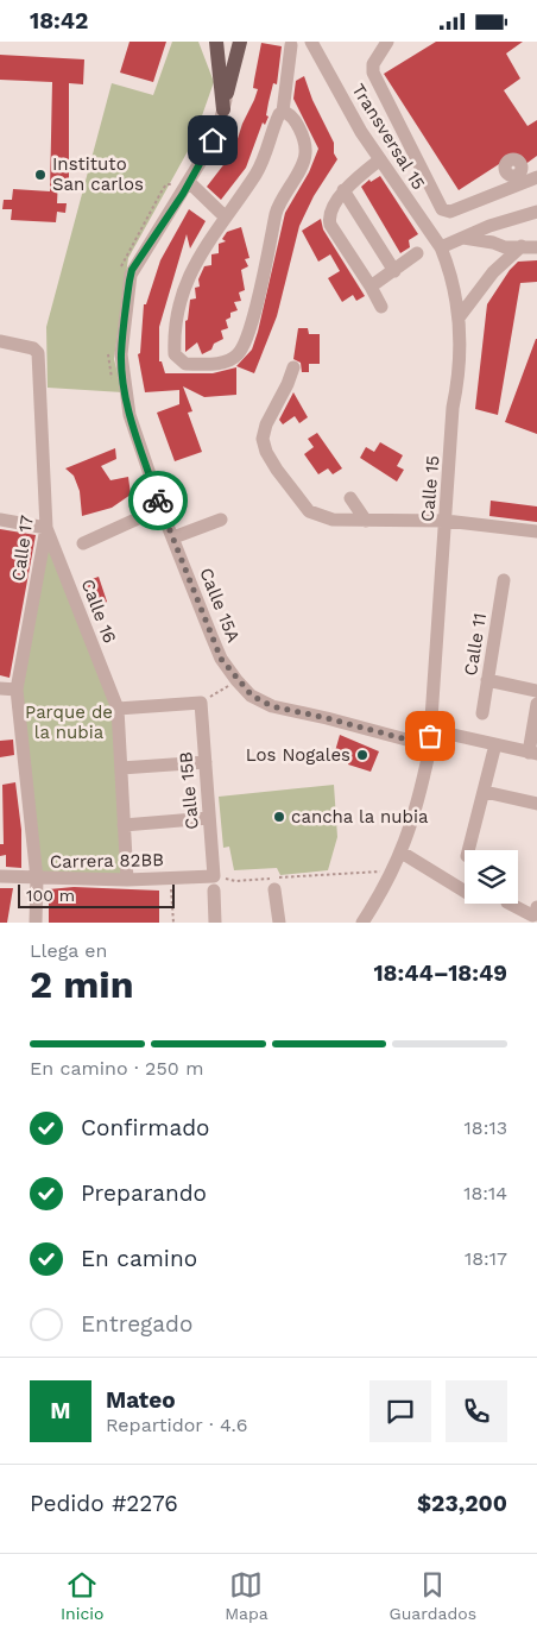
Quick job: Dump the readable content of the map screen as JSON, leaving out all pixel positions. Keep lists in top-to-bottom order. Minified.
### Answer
{"streets":{"street":["Transversal 15","Calle 15","Calle 17","Calle 15A","Calle 16","Calle 11","Calle 15B","Carrera 82BB"]},"crossings":[["Transversal 15","Calle 15"],["Calle 15","Calle 15A"],["Calle 17","Calle 16"],["Calle 17","Carrera 82BB"],["Calle 16","Carrera 82BB"],["Calle 15B","Carrera 82BB"]],"parks":["Parque de la nubia"],"places":["Instituto San carlos","Los Nogales","cancha la nubia"],"scale_bar":"100 m","page":{"status":"18:42","scale":"100 m","heading":["2 min","Llega en","18:44–18:49"],"panel":["Mateo","Repartidor · 4.6","Pedido #2276","$23,200"],"bar":"En camino · 250 m","list":[["Confirmado","18:13"],["Preparando","18:14"],["En camino","18:17"],"Entregado"],"round":"M","tabs":["Inicio","Mapa","Guardados"]}}
